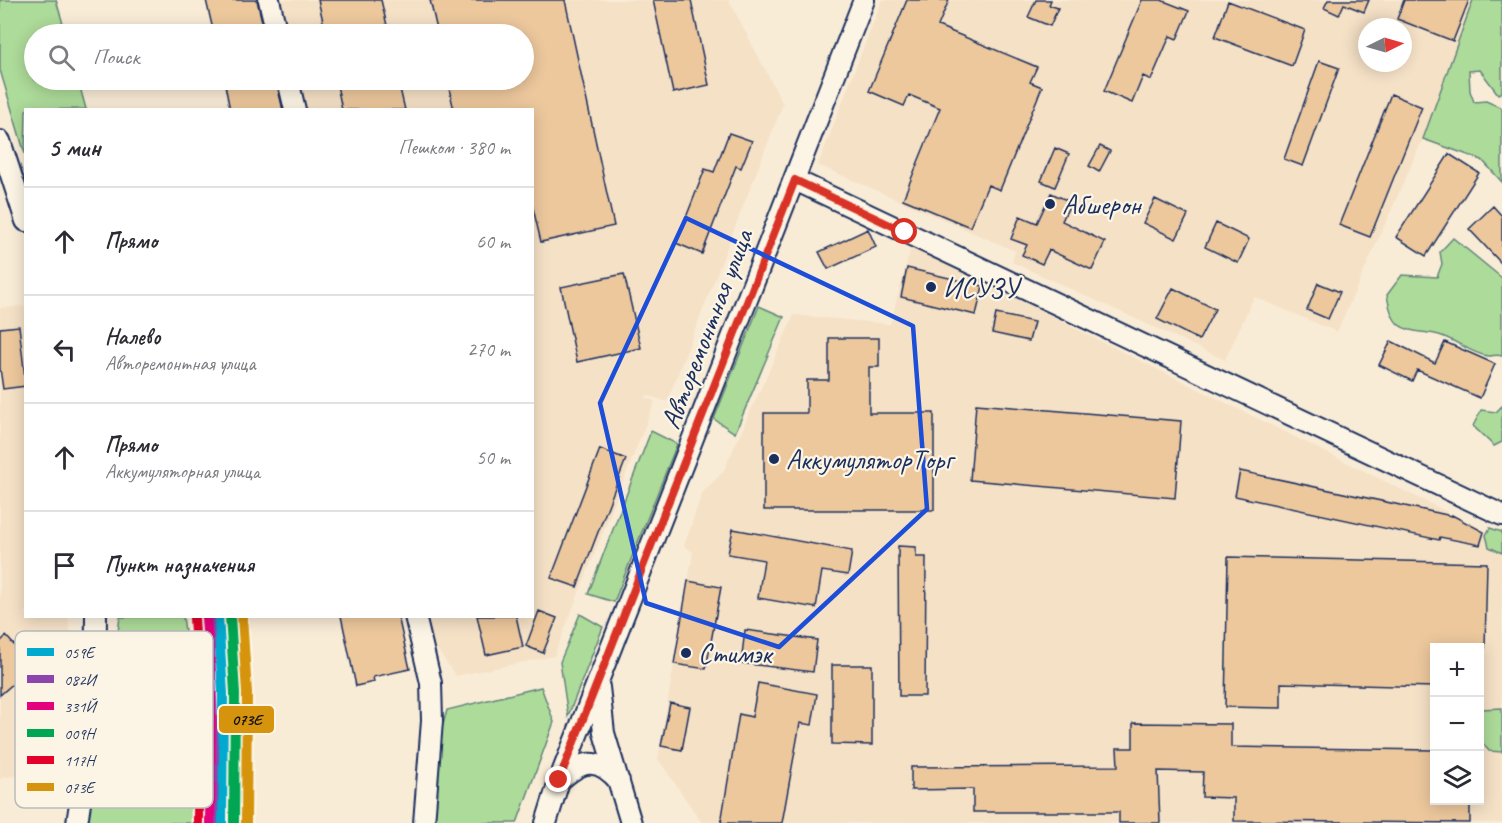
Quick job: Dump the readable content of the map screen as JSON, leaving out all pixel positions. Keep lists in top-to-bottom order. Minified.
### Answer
{"streets":{"street":["Авторемонтная улица"]},"places":["Абшерон","ИСУЗУ","АккумуляторТорг","Стимэк"],"lines":["transit line 059Е","transit line 082И","transit line 331Й","transit line 009Н","transit line 117Н","transit line 073Е"],"legend":["059Е","082И","331Й","009Н","117Н","073Е"],"north":"right","page":{"search":"Поиск","heading":["5 мин","Пешком · 380 m"],"list":[["Прямо","60 m"],["Налево","Авторемонтная улица","270 m"],["Прямо","Аккумуляторная улица","50 m"],"Пункт назначения"],"map_buttons":["+","−"]}}
